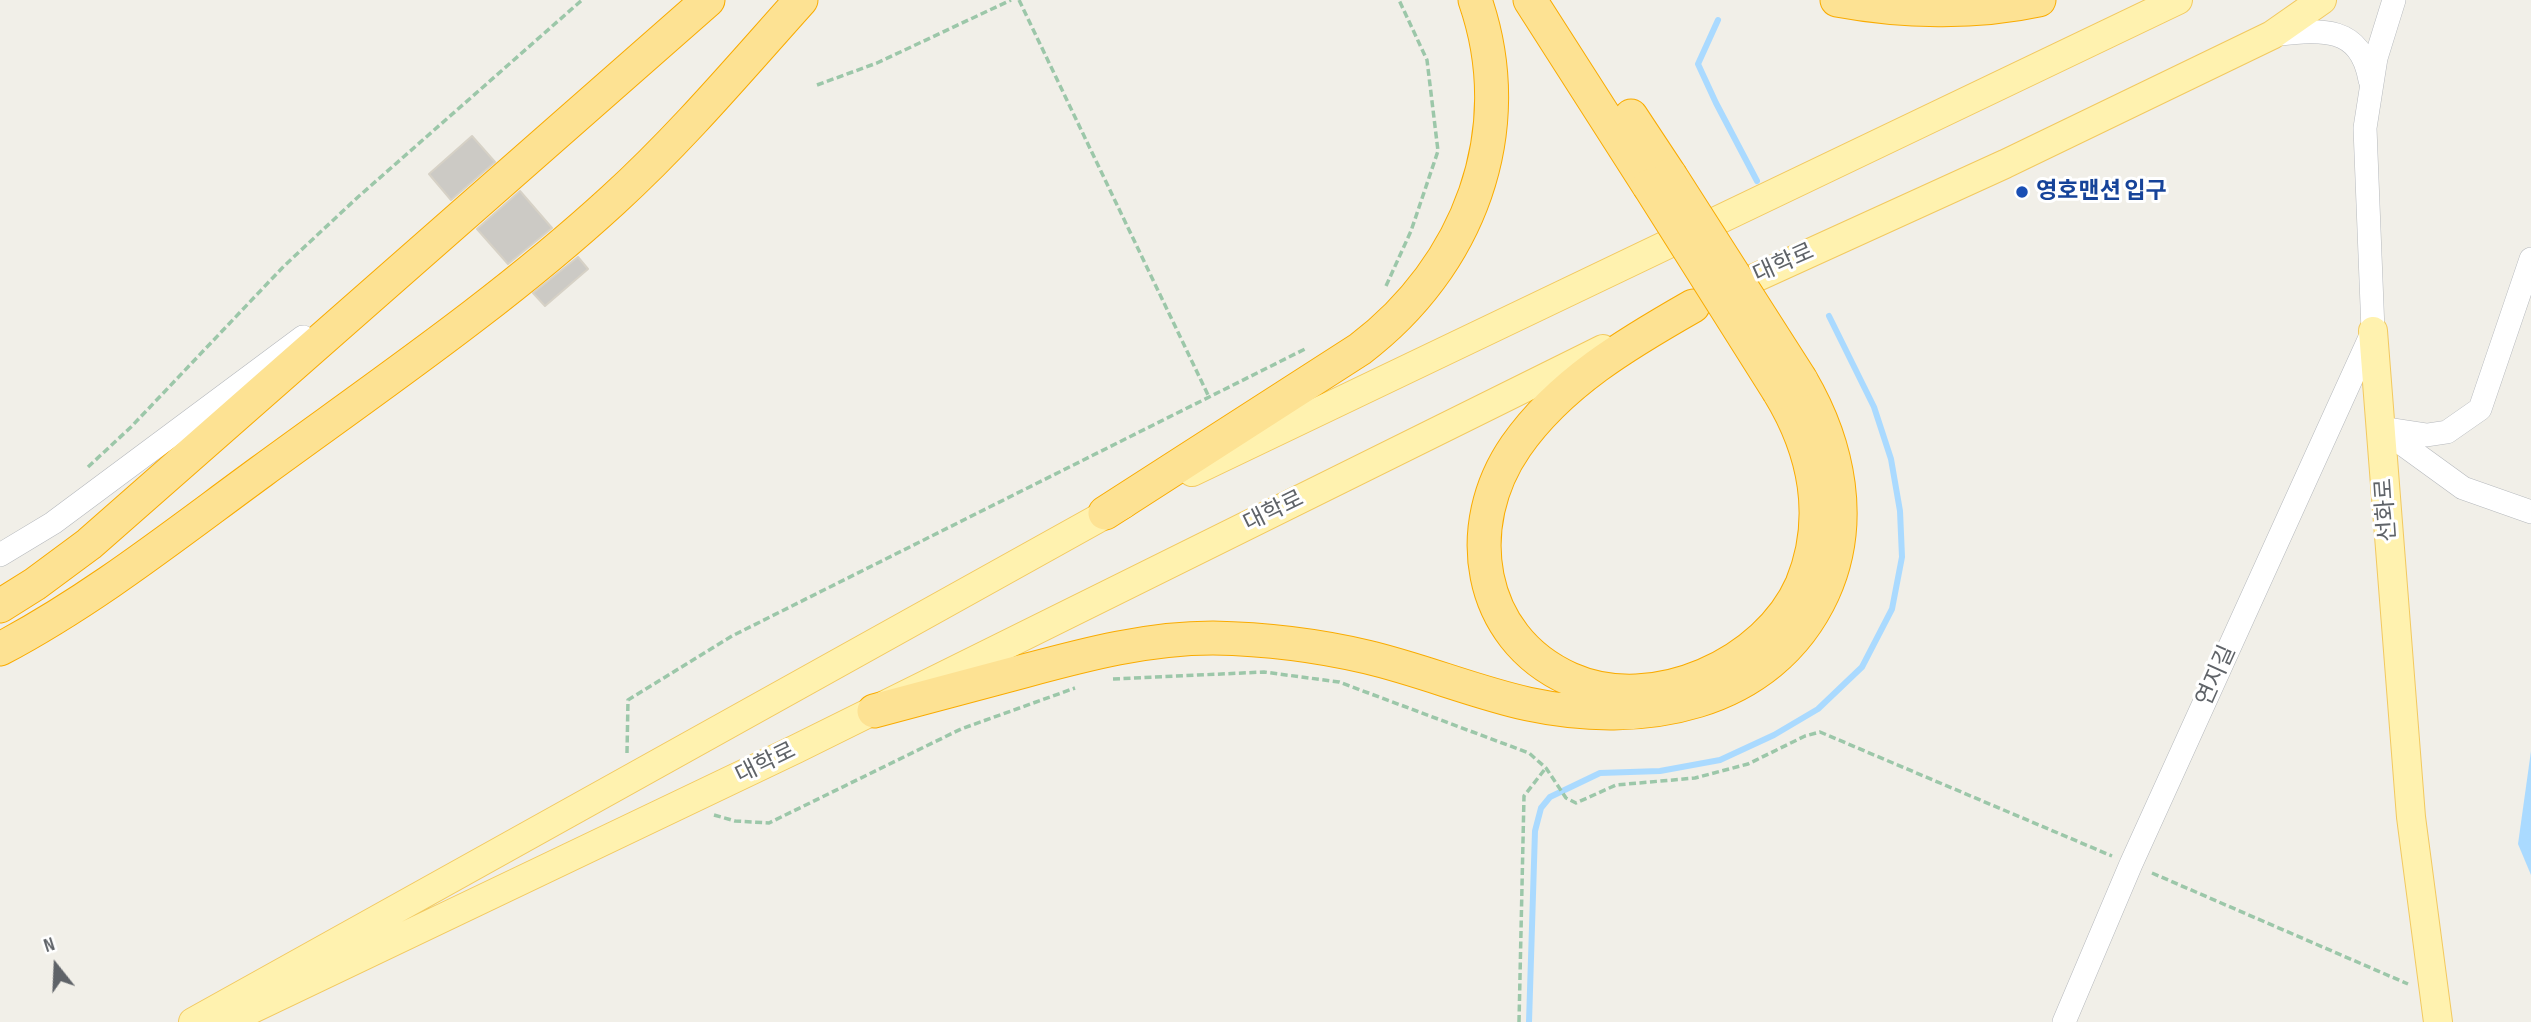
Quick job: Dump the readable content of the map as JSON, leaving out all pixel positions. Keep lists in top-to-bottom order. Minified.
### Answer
{"streets":{"main road":["대학로","선화로"],"street":["연지길"]},"crossings":[["선화로","연지길"]],"places":["영호맨션 입구"],"north":"top"}
